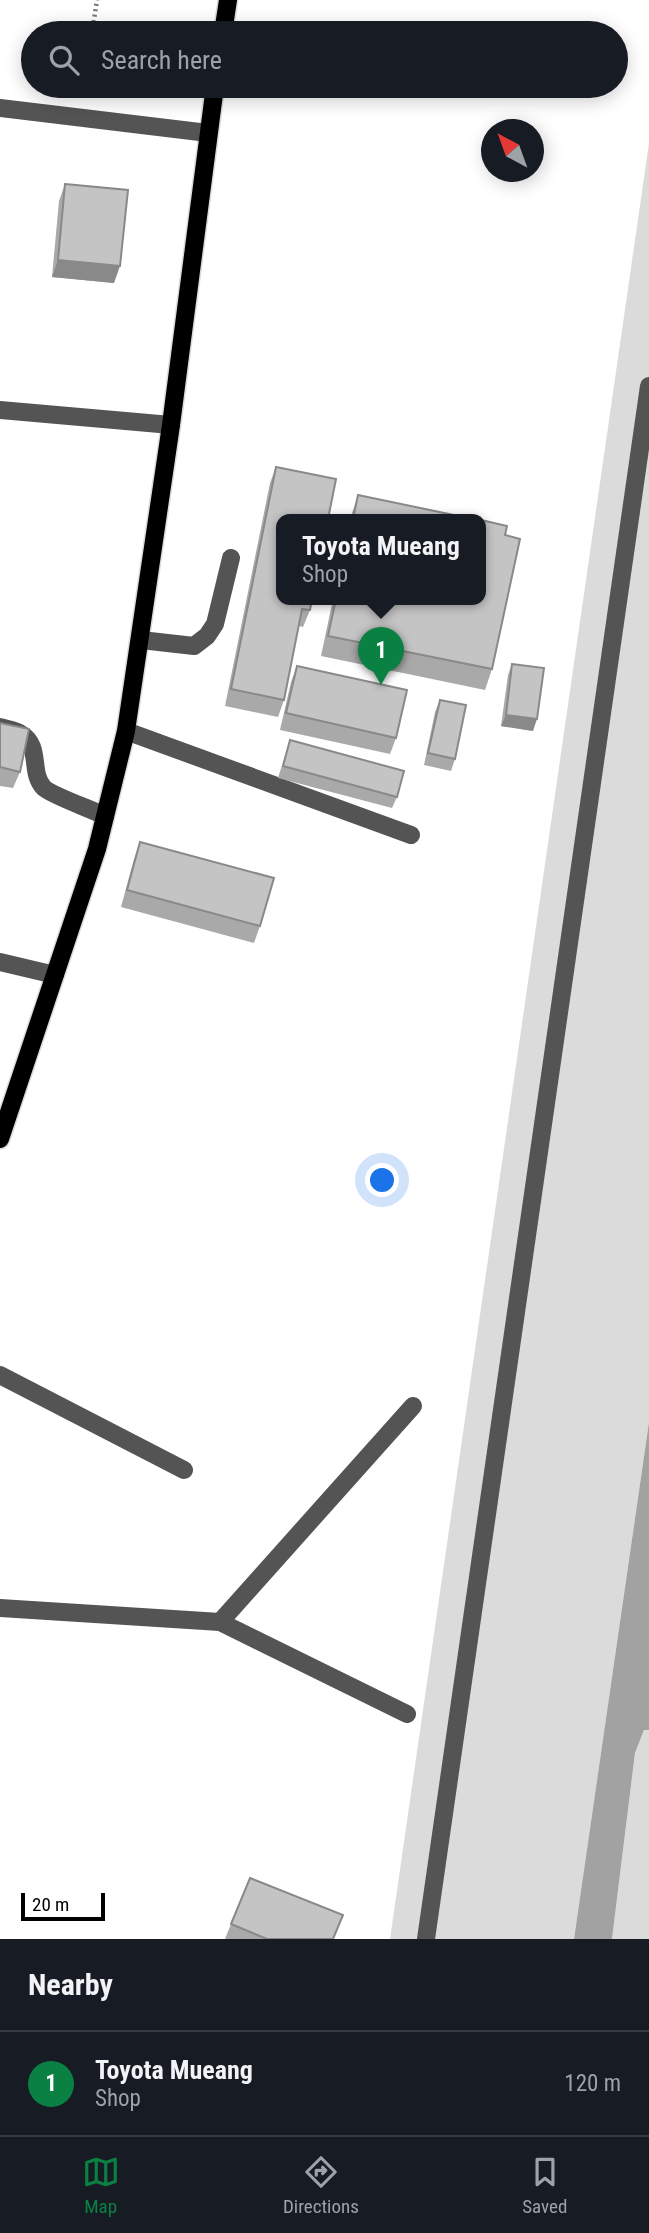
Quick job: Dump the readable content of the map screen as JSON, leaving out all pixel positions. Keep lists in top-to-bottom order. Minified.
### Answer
{"scale_bar":"20 m","north":"top left","page":{"search":"Search here","popup":["Toyota Mueang","Shop"],"pins":"1","scale":"20 m","heading":"Nearby","list":[{"mark":"1","name":"Toyota Mueang","note":"Shop","value":"120 m"}],"nav":["Map","Directions","Saved"]}}
